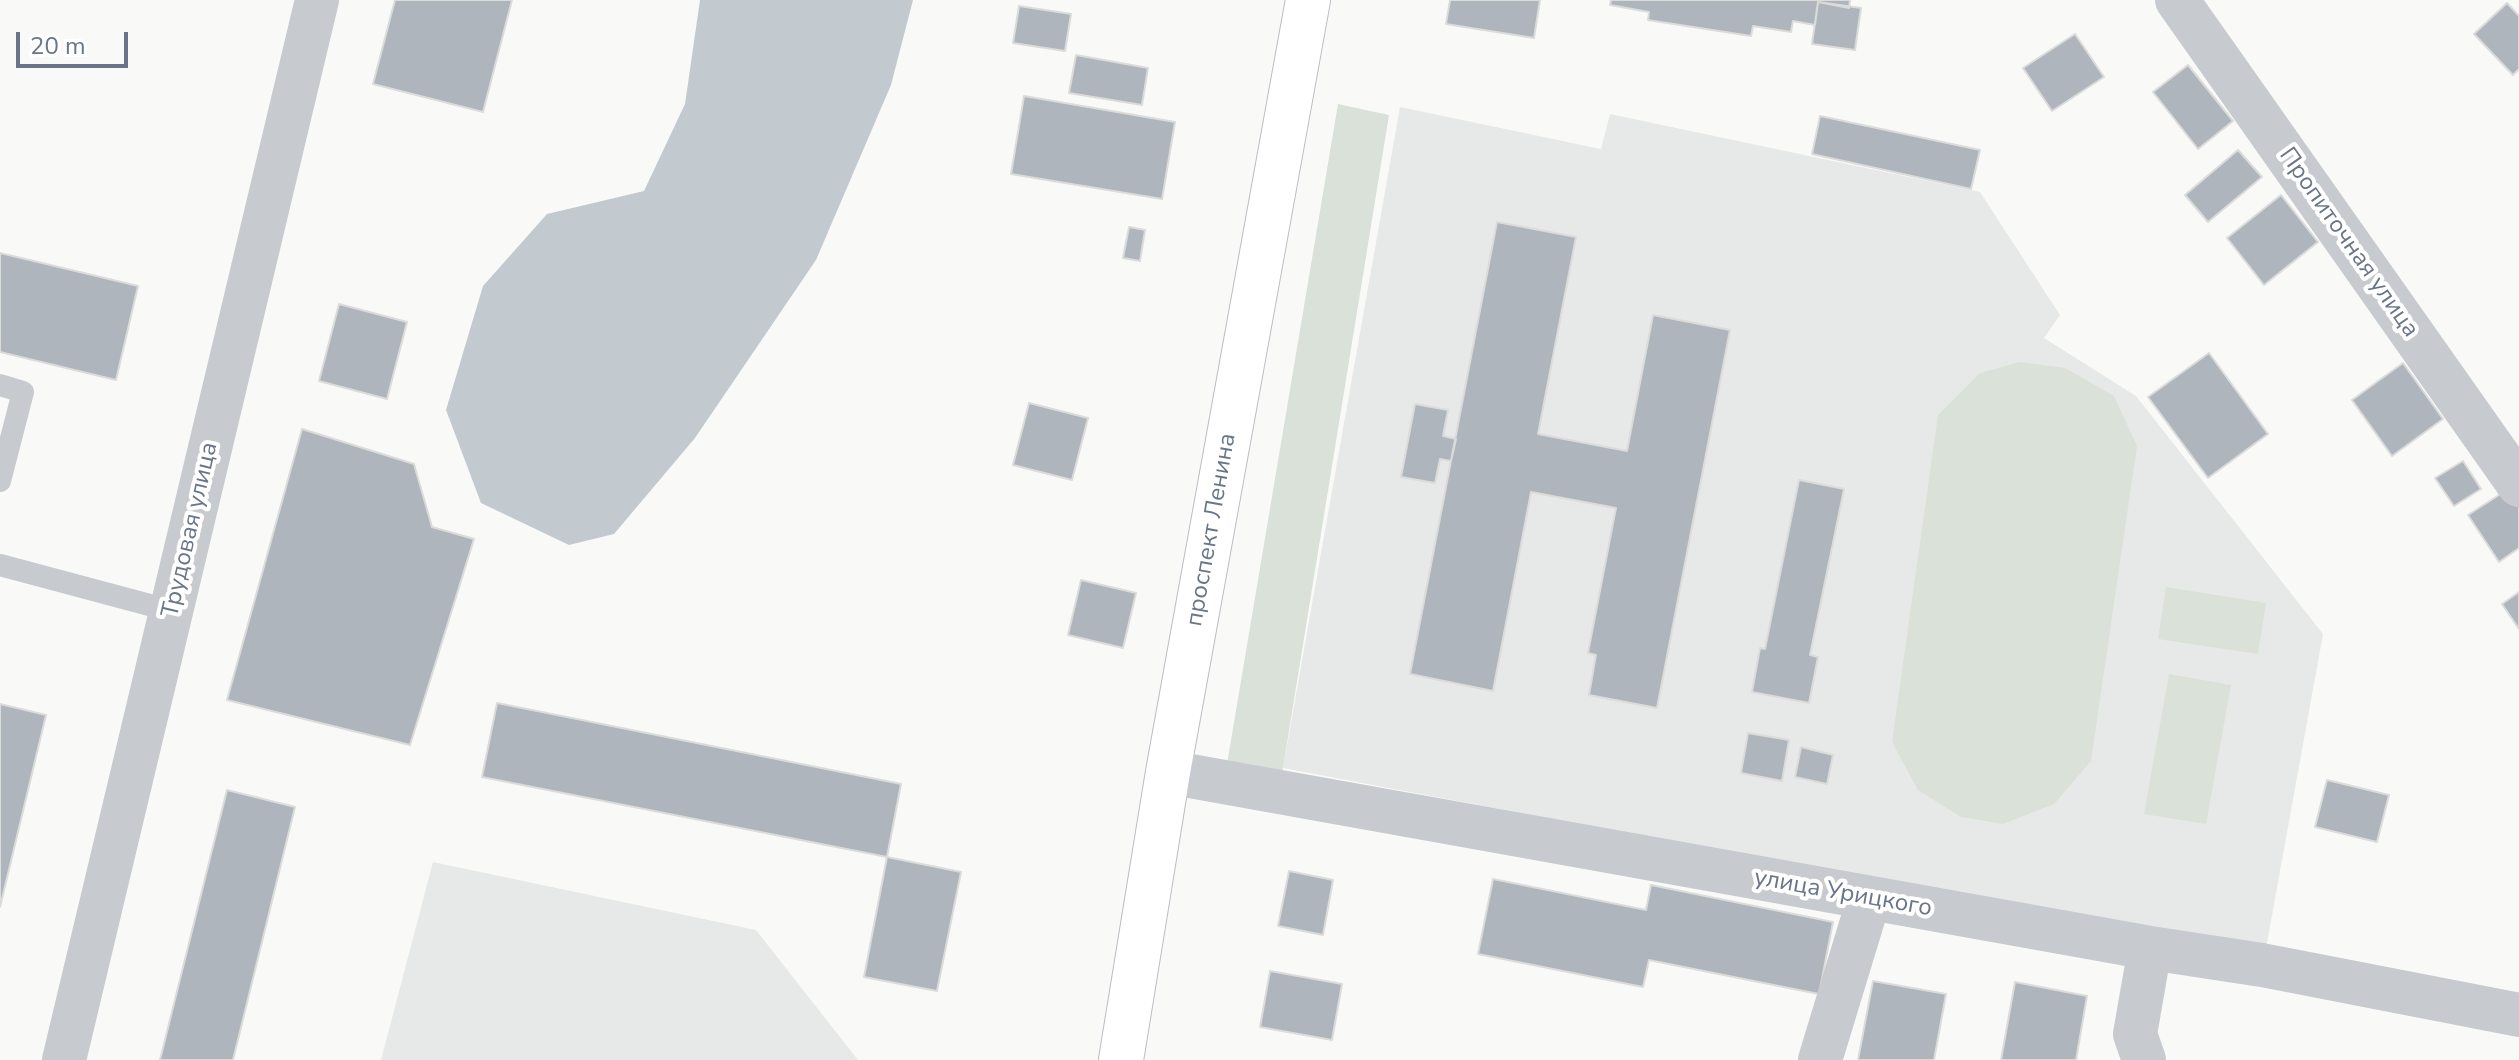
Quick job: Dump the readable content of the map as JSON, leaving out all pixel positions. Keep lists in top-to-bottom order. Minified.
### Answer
{"streets":{"main road":["проспект Ленина"],"street":["Пропиточная улица","Трудовая улица","улица Урицкого"]},"crossings":[["проспект Ленина","улица Урицкого"]],"scale_bar":"20 m"}
